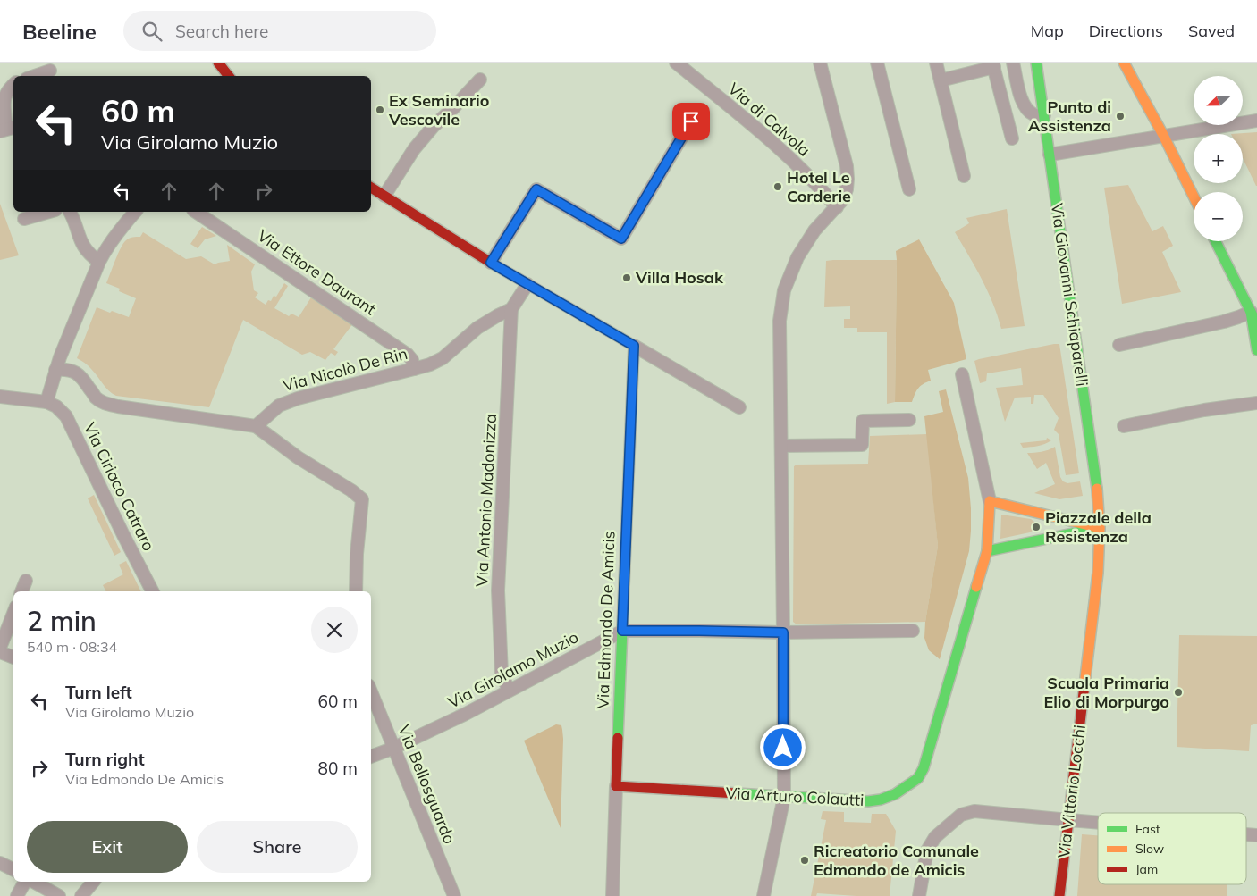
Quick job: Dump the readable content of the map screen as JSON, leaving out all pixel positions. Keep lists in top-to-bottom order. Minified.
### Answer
{"streets":{"main road":["Via Giovanni Schiaparelli","Via Edmondo De Amicis","Via Vittorio Locchi","Via Arturo Colautti"],"street":["Via di Calvola","Via Ettore Daurant","Via Nicolò De Rin","Via Ciriaco Catraro","Via Antonio Madonizza","Via Girolamo Muzio","Via Bellosguardo"]},"crossings":[["Via Ettore Daurant","Via Nicolò De Rin"],["Via Giovanni Schiaparelli","Via Vittorio Locchi"],["Via Nicolò De Rin","Via Antonio Madonizza"],["Via Antonio Madonizza","Via Girolamo Muzio"],["Via Edmondo De Amicis","Via Girolamo Muzio"],["Via Edmondo De Amicis","Via Arturo Colautti"],["Via Girolamo Muzio","Via Bellosguardo"]],"places":["Ex Seminario Vescovile","Punto di Assistenza","Hotel Le Corderie","Villa Hosak","Piazzale della Resistenza","Scuola Primaria Elio di Morpurgo","Ricreatorio Comunale Edmondo de Amicis"],"legend":["Fast","Slow","Jam"],"north":"left","page":{"header":"Beeline","search":"Search here","nav":["Map","Directions","Saved"],"map_buttons":["+","−"],"turn":["60 m","Via Girolamo Muzio"],"heading":["2 min","540 m · 08:34"],"list":[{"name":"Turn left","note":"Via Girolamo Muzio","value":"60 m"},{"name":"Turn right","note":"Via Edmondo De Amicis","value":"80 m"}],"buttons":["Exit","Share"]}}
